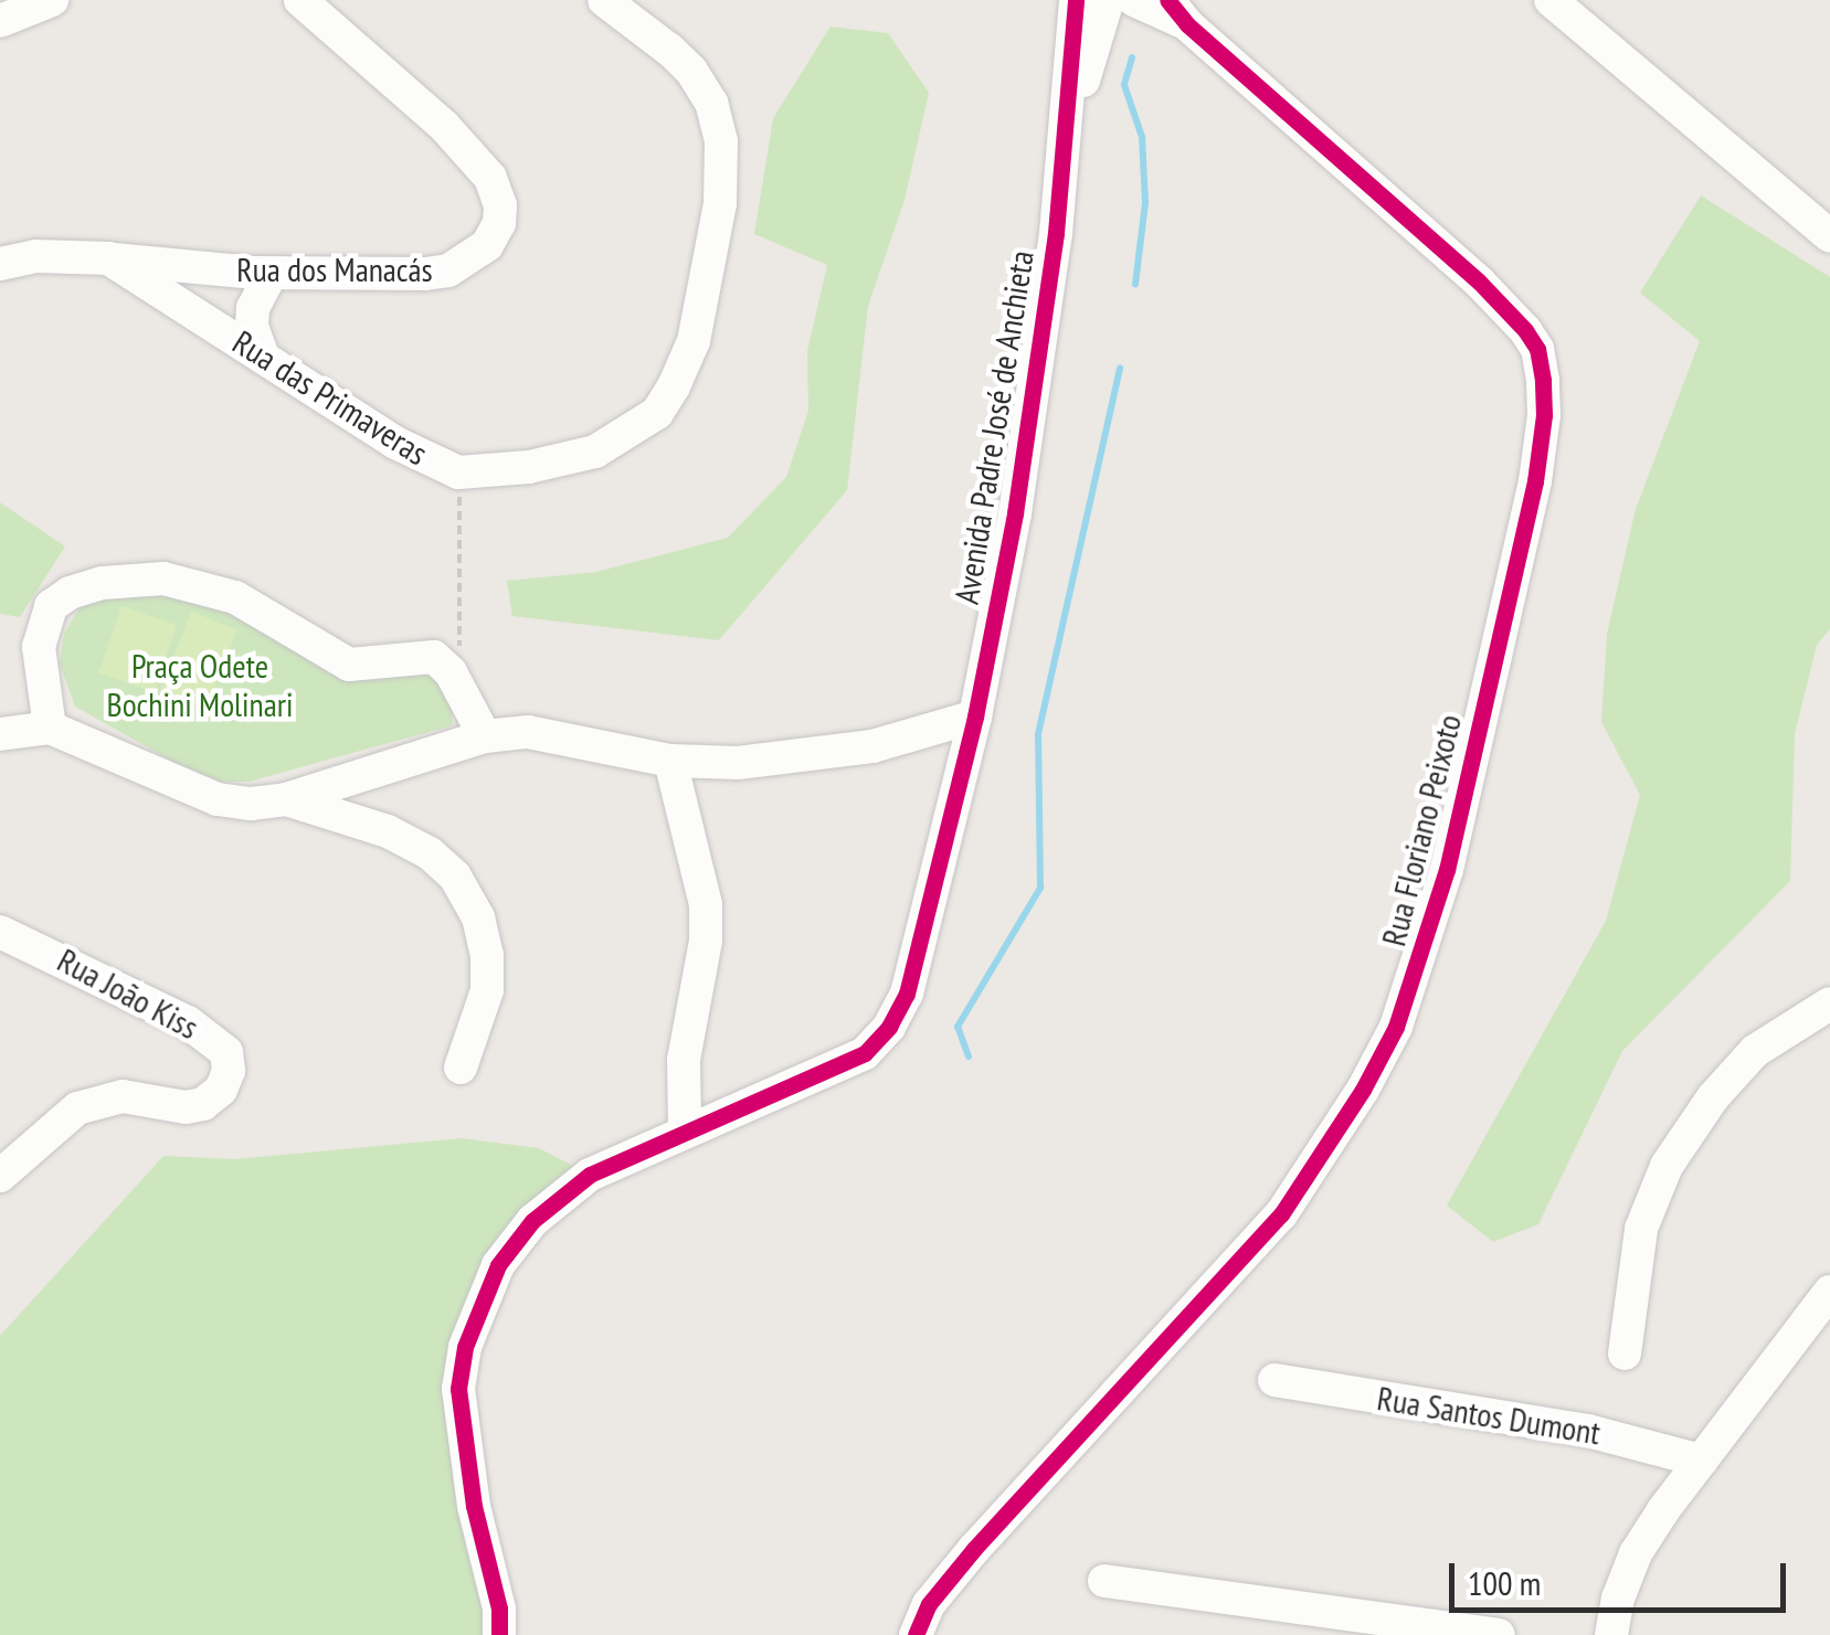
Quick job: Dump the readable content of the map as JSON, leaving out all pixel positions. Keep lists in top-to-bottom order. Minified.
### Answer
{"streets":{"street":["Rua dos Manacás","Rua das Primaveras","Avenida Padre José de Anchieta","Rua Floriano Peixoto","Rua João Kiss","Rua Santos Dumont"]},"crossings":[["Rua dos Manacás","Rua das Primaveras"]],"parks":["Praça Odete Bochini Molinari"],"scale_bar":"100 m"}
